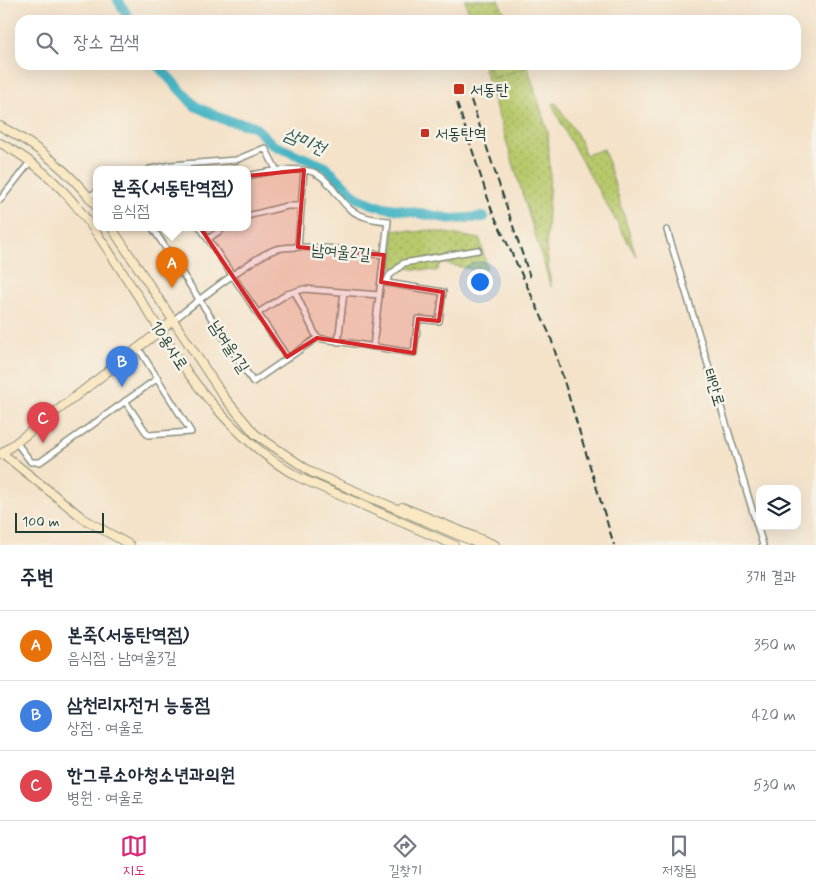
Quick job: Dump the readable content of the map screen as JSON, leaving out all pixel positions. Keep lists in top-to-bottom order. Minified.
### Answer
{"streets":{"street":["남여울2길","10용사로","남여울1길","태안로"]},"crossings":[["남여울2길","10용사로"],["남여울2길","남여울1길"]],"water":["삼미천"],"places":{"transit":["서동탄","서동탄역"]},"scale_bar":"100 m","page":{"search":"장소 검색","popup":["본죽(서동탄역점)","음식점"],"pins":["A","B","C"],"scale":"100 m","heading":["주변","3개 결과"],"list":[{"mark":"A","name":"본죽(서동탄역점)","note":"음식점 · 남여울3길","value":"350 m"},{"mark":"B","name":"삼천리자전거 능동점","note":"상점 · 여울로","value":"420 m"},{"mark":"C","name":"한그루소아청소년과의원","note":"병원 · 여울로","value":"530 m"}],"nav":["지도","길찾기","저장됨"]}}
